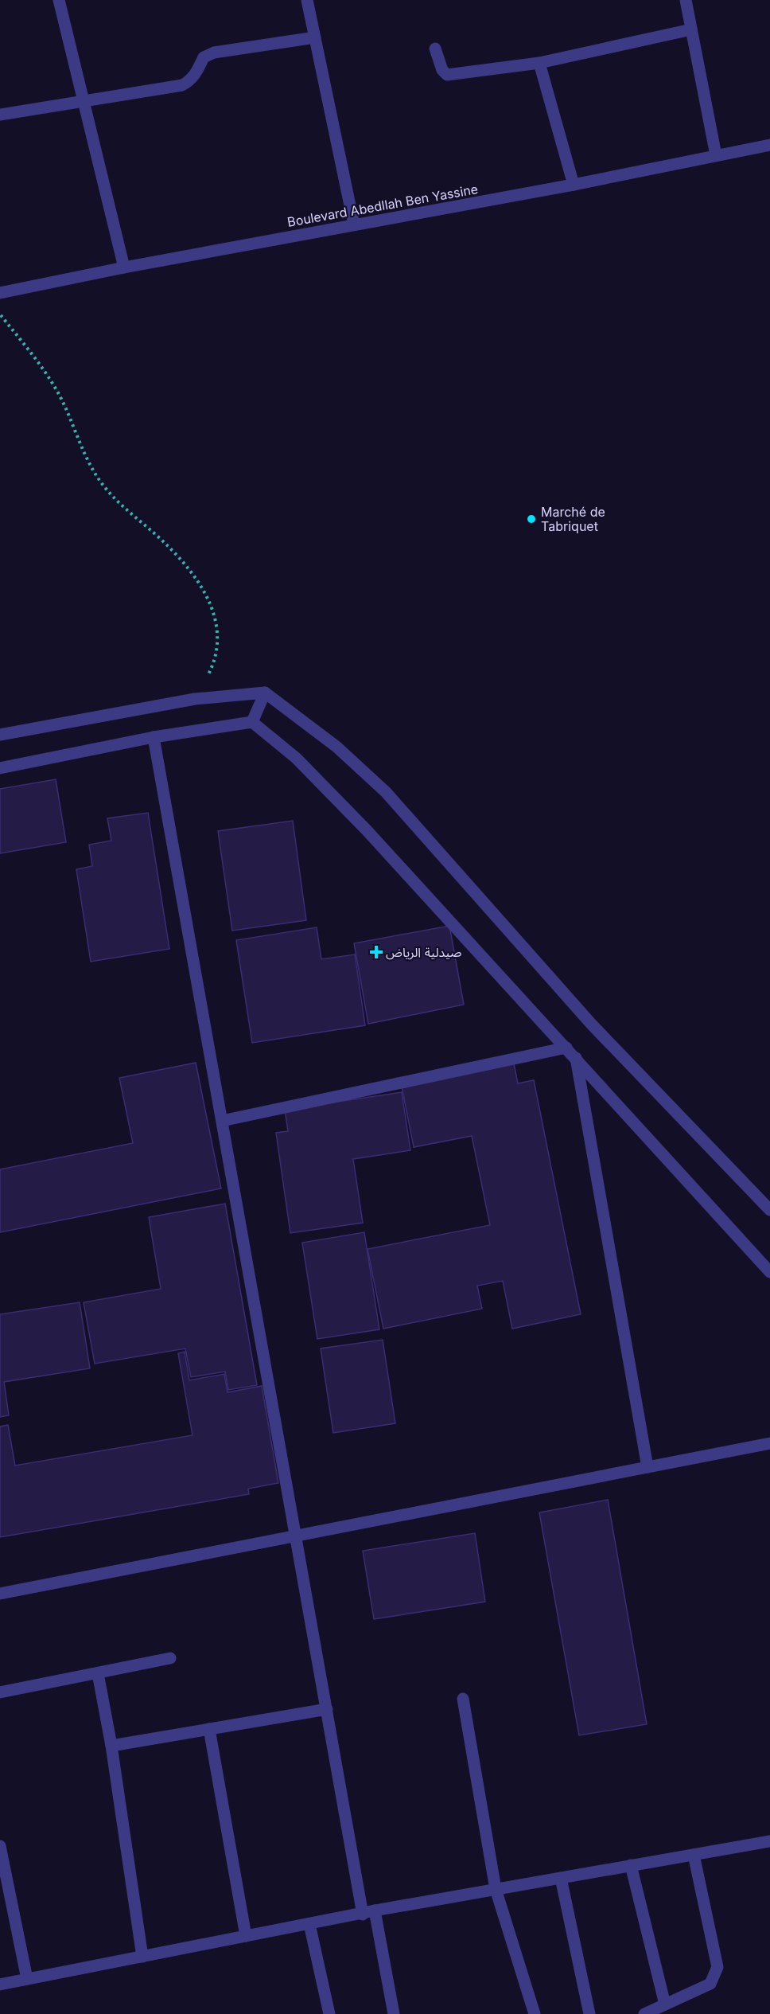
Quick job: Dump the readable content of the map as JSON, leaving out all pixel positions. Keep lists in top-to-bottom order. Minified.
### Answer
{"streets":{"street":["Boulevard Abedllah Ben Yassine"]},"places":{"other":["Marché de Tabriquet"],"health":["صيدلية الرياض"]}}
